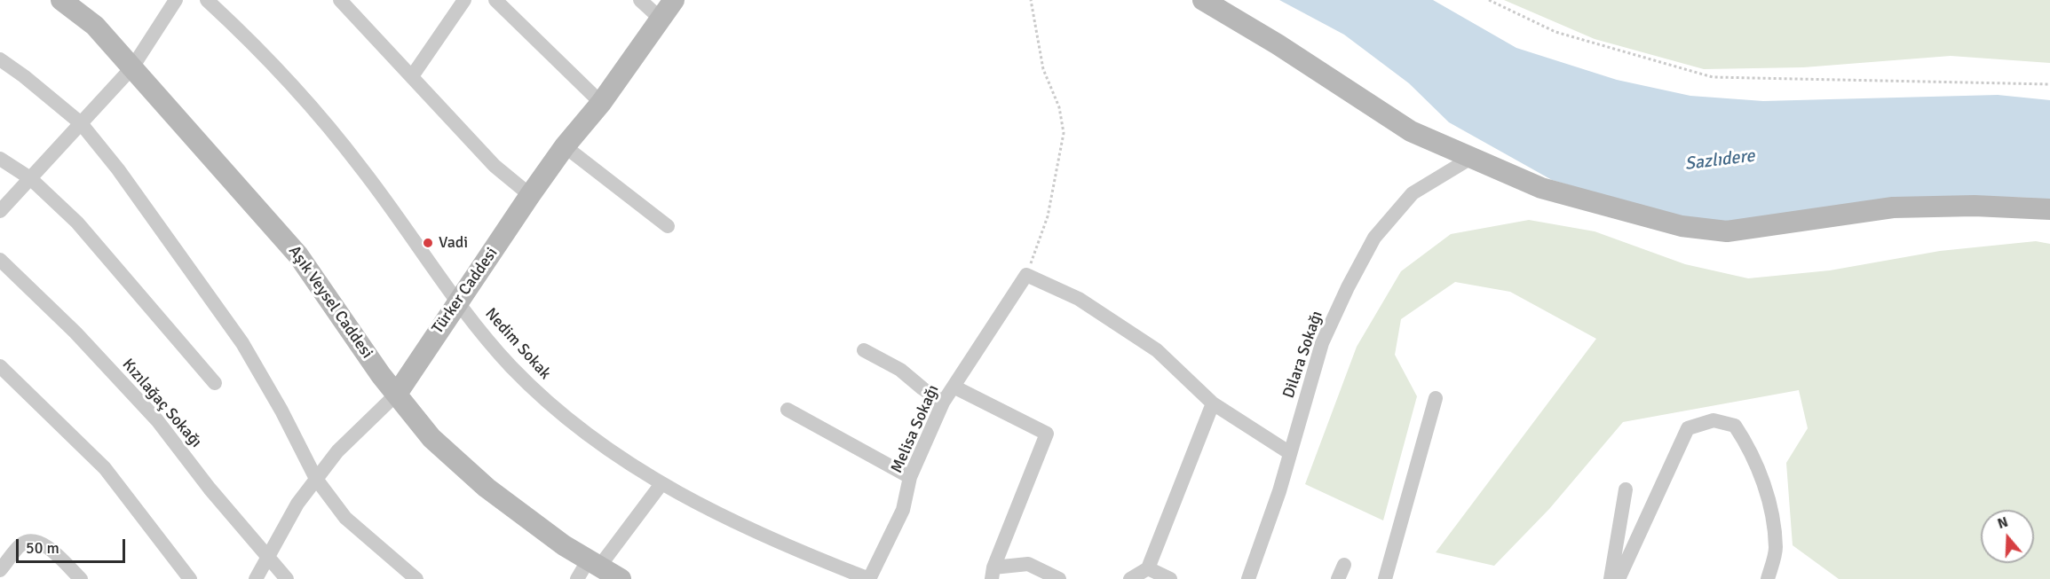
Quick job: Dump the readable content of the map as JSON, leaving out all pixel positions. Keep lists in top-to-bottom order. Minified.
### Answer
{"streets":{"street":["Türker Caddesi","Aşık Veysel Caddesi","Nedim Sokak","Dilara Sokağı","Kızılağaç Sokağı","Melisa Sokağı"]},"crossings":[["Türker Caddesi","Aşık Veysel Caddesi"],["Türker Caddesi","Nedim Sokak"],["Türker Caddesi","Kızılağaç Sokağı"],["Nedim Sokak","Melisa Sokağı"]],"water":["Sazlıdere"],"places":["Vadi"],"scale_bar":"50 m","north":"top"}
